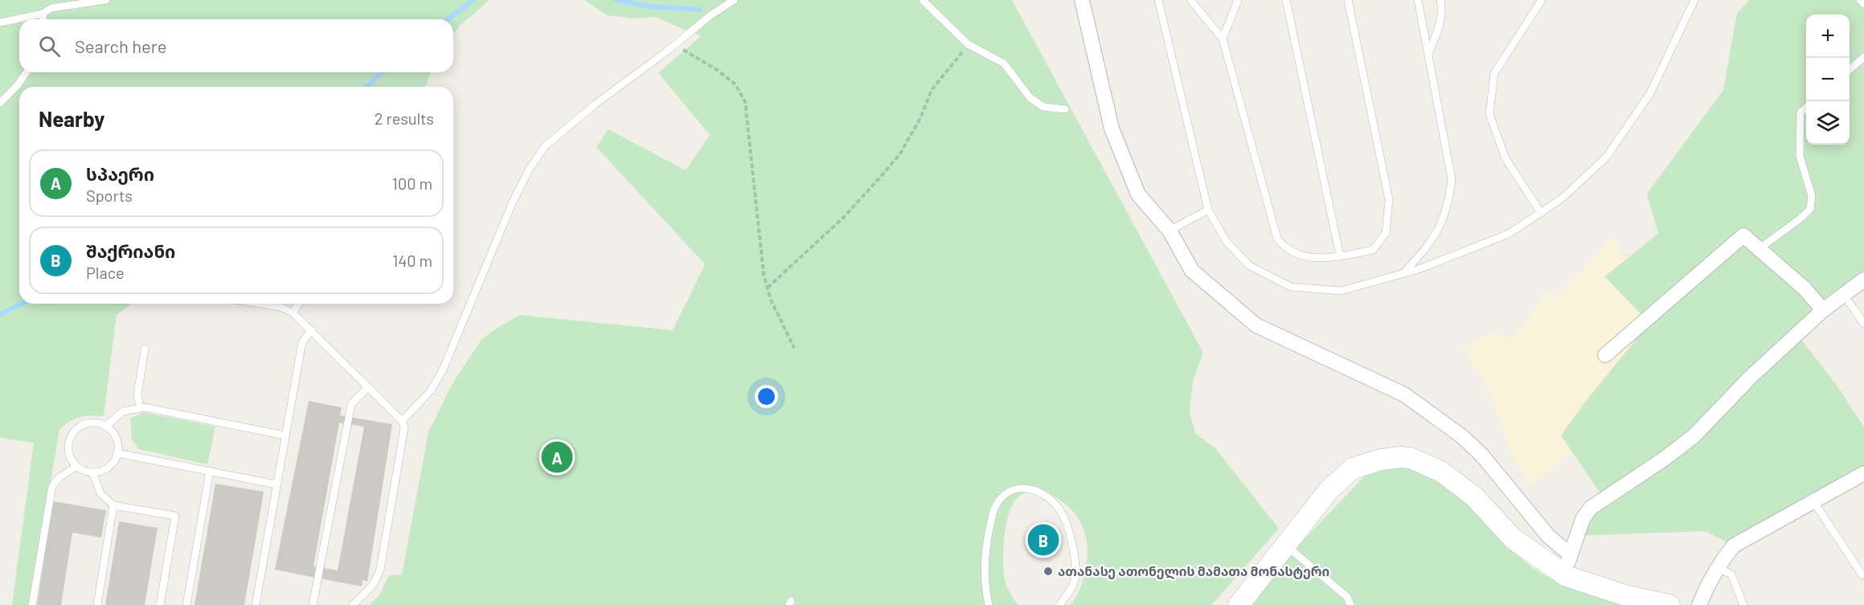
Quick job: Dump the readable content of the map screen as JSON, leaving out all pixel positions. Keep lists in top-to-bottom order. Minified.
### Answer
{"places":["ათანასე ათონელის მამათა მონასტერი"],"page":{"map_buttons":["+","−"],"search":"Search here","heading":["Nearby","2 results"],"list":[{"mark":"A","name":"სპაერი","note":"Sports","value":"100 m"},{"mark":"B","name":"შაქრიანი","note":"Place","value":"140 m"}],"pins":["A","B"]}}
